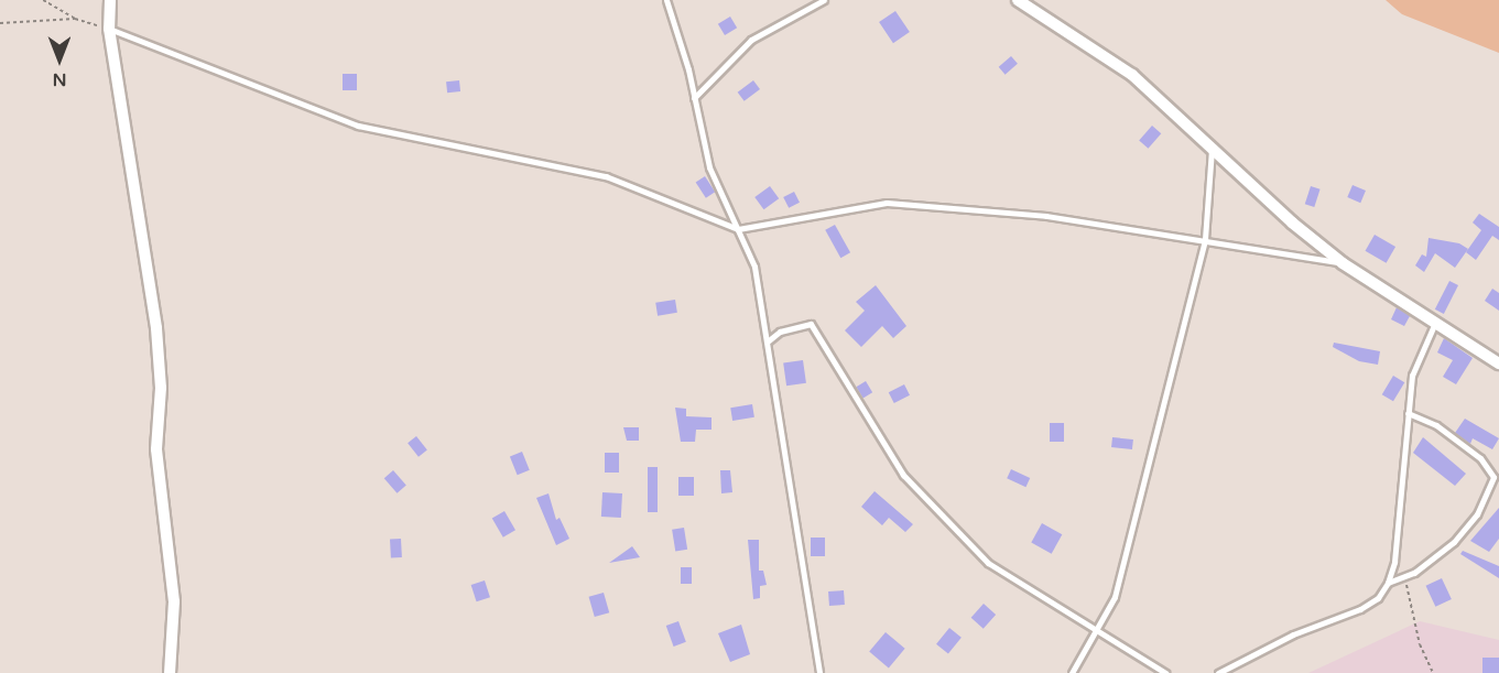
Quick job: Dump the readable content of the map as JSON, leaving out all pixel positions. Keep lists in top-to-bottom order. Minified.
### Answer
{"north":"bottom"}
